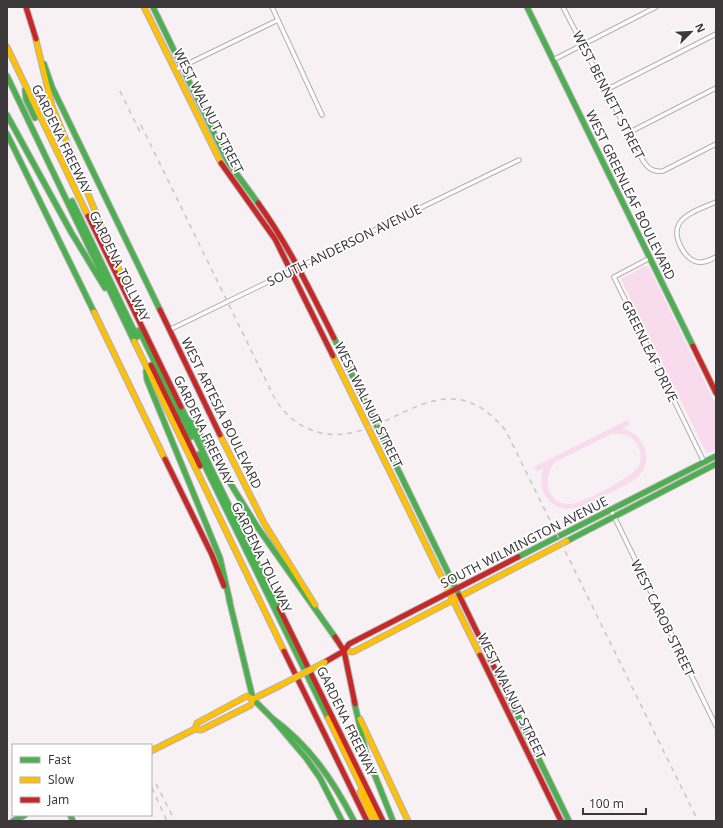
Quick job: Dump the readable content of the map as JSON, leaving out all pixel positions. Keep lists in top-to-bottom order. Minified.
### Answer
{"streets":{"main road":["WEST WALNUT STREET","GARDENA FREEWAY","WEST GREENLEAF BOULEVARD","GARDENA TOLLWAY","WEST ARTESIA BOULEVARD","SOUTH WILMINGTON AVENUE"],"street":["WEST BENNETT STREET","SOUTH ANDERSON AVENUE","GREENLEAF DRIVE","WEST CAROB STREET"]},"crossings":[["WEST WALNUT STREET","SOUTH ANDERSON AVENUE"],["WEST WALNUT STREET","SOUTH WILMINGTON AVENUE"],["GARDENA FREEWAY","GARDENA TOLLWAY"],["WEST GREENLEAF BOULEVARD","GREENLEAF DRIVE"],["SOUTH ANDERSON AVENUE","WEST ARTESIA BOULEVARD"],["GREENLEAF DRIVE","SOUTH WILMINGTON AVENUE"],["WEST ARTESIA BOULEVARD","SOUTH WILMINGTON AVENUE"],["SOUTH WILMINGTON AVENUE","WEST CAROB STREET"]],"legend":["Fast","Slow","Jam"],"scale_bar":"100 m","north":"top right"}
